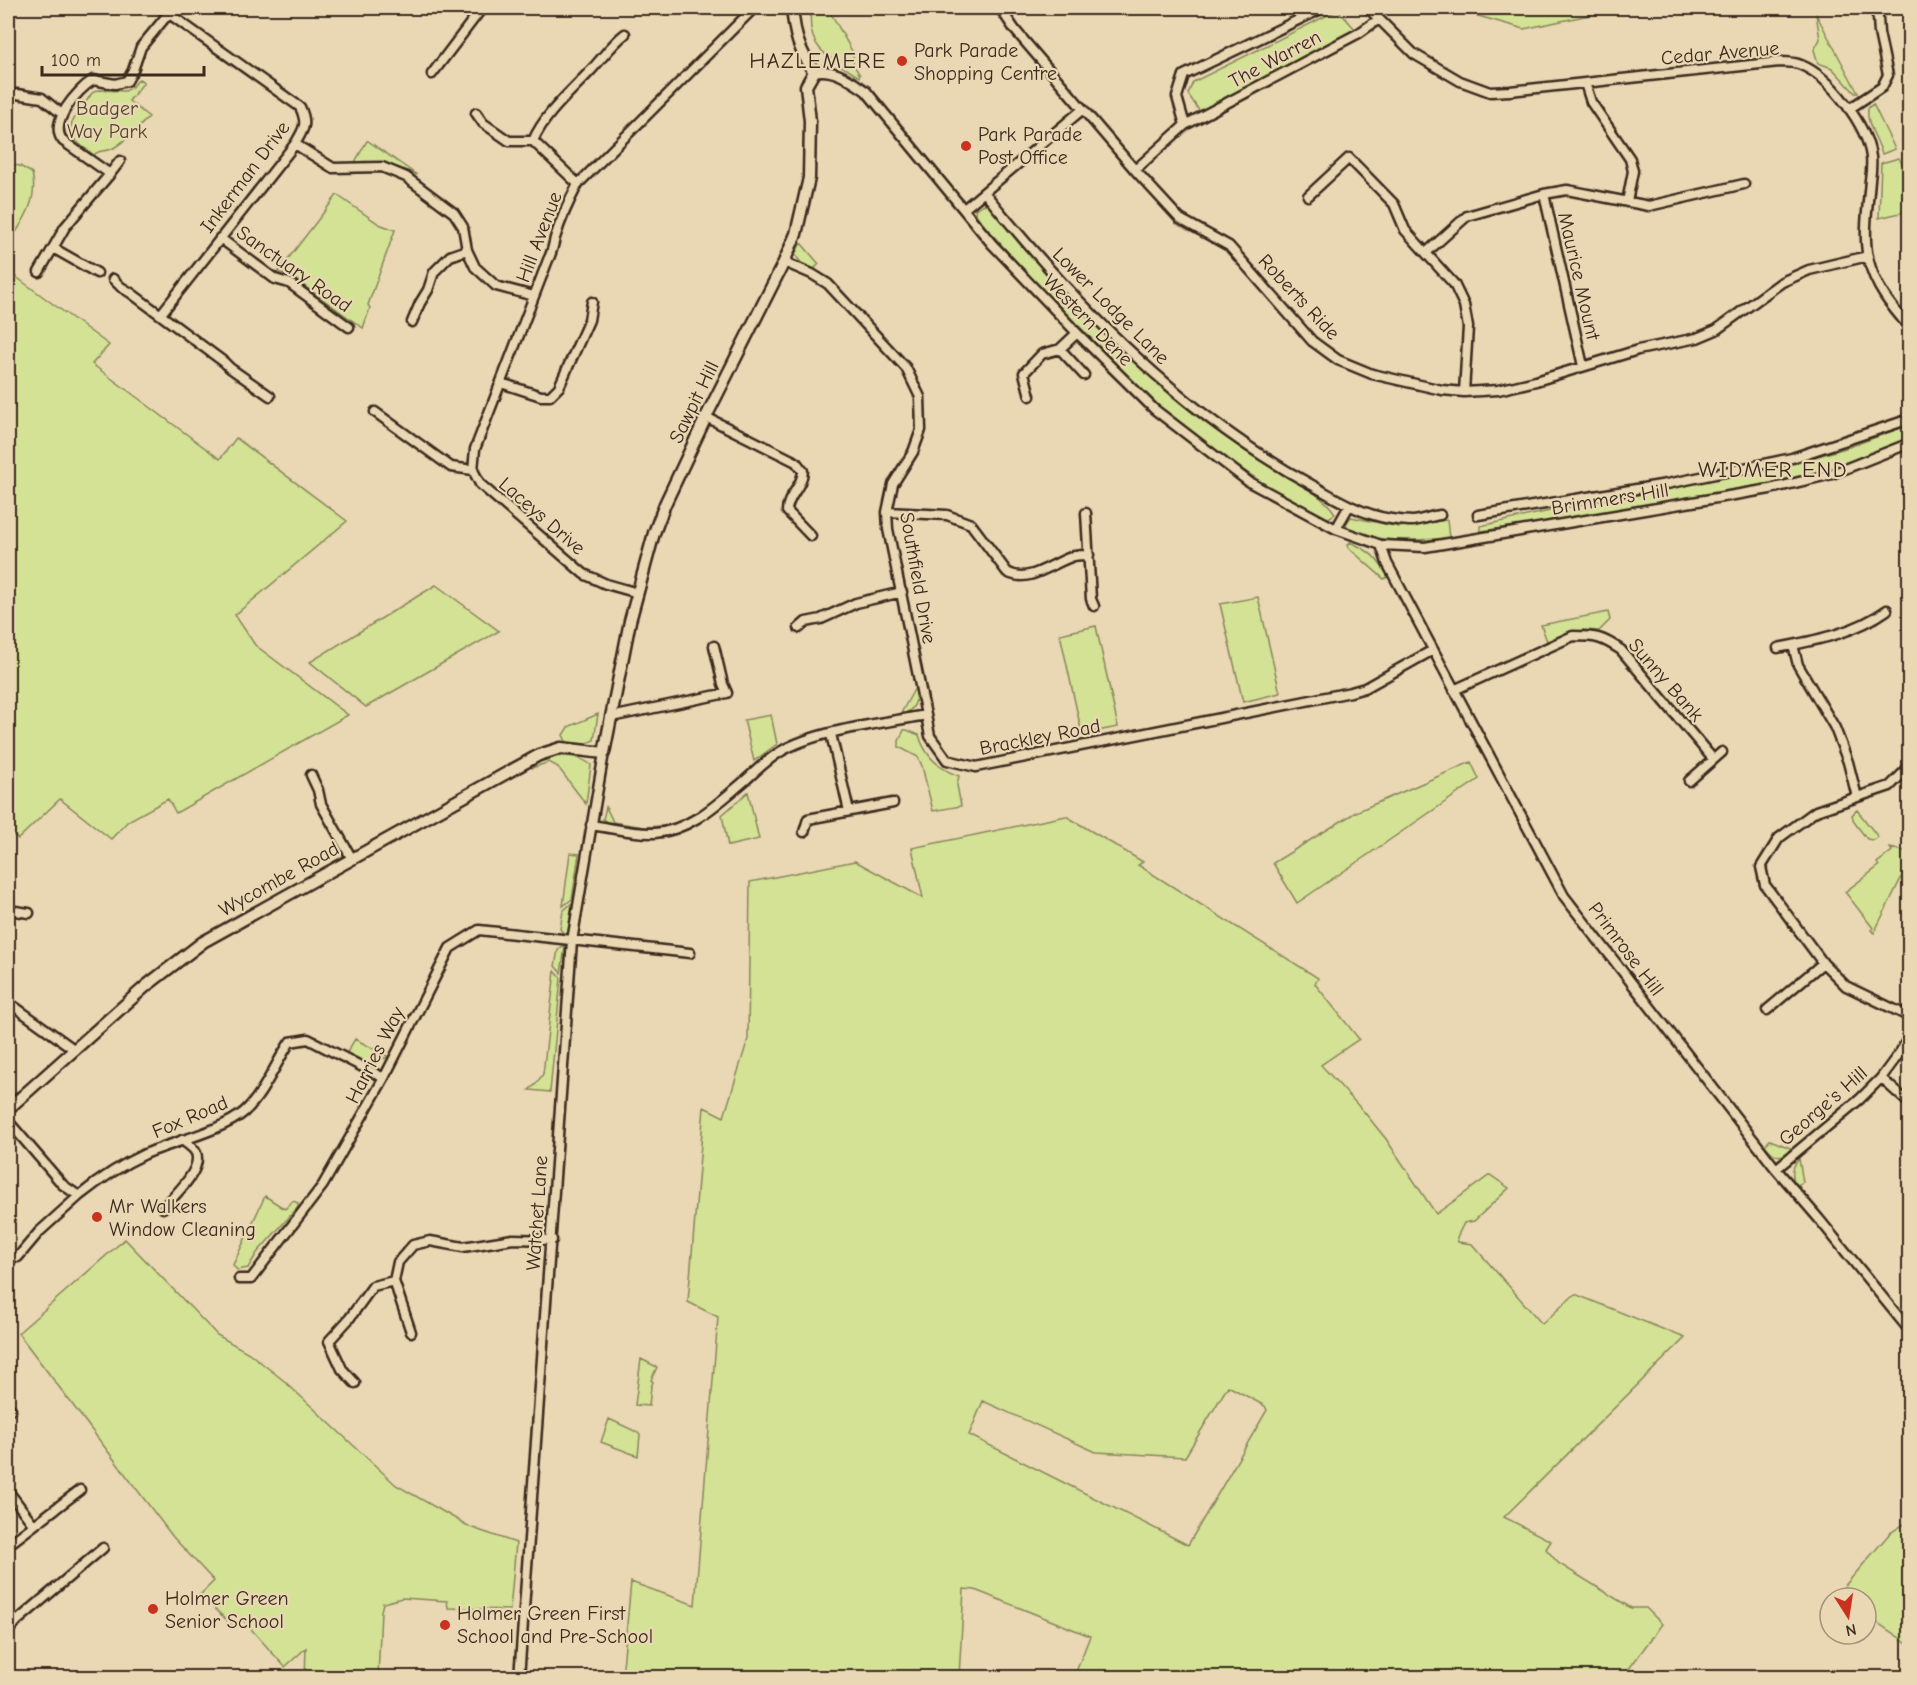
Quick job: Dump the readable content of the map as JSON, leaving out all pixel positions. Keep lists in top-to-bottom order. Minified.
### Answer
{"streets":{"street":["Cedar Avenue","The Warren","Inkerman Drive","Hill Avenue","Sanctuary Road","Maurice Mount","Roberts Ride","Lower Lodge Lane","Western Dene","Sawpit Hill","Brimmers Hill","Laceys Drive","Southfield Drive","Sunny Bank","Brackley Road","Wycombe Road","Primrose Hill","Harries Way","George's Hill","Fox Road","Watchet Lane"]},"crossings":[["Cedar Avenue","The Warren"],["Cedar Avenue","Roberts Ride"],["The Warren","Roberts Ride"],["Inkerman Drive","Sanctuary Road"],["Hill Avenue","Laceys Drive"],["Maurice Mount","Roberts Ride"],["Western Dene","Sawpit Hill"],["Western Dene","Brimmers Hill"],["Western Dene","Primrose Hill"],["Sawpit Hill","Laceys Drive"],["Sawpit Hill","Southfield Drive"],["Sawpit Hill","Wycombe Road"],["Sawpit Hill","Watchet Lane"],["Brimmers Hill","Primrose Hill"],["Southfield Drive","Brackley Road"],["Sunny Bank","Primrose Hill"],["Brackley Road","Primrose Hill"],["Wycombe Road","Watchet Lane"],["Primrose Hill","George's Hill"],["Harries Way","Fox Road"],["Harries Way","Watchet Lane"]],"districts":["HAZLEMERE","WIDMER END"],"parks":["Badger Way Park"],"places":["Park Parade Shopping Centre","Park Parade Post Office","Mr Walkers Window Cleaning","Holmer Green Senior School","Holmer Green First School and Pre-School"],"scale_bar":"100 m","north":"bottom"}
